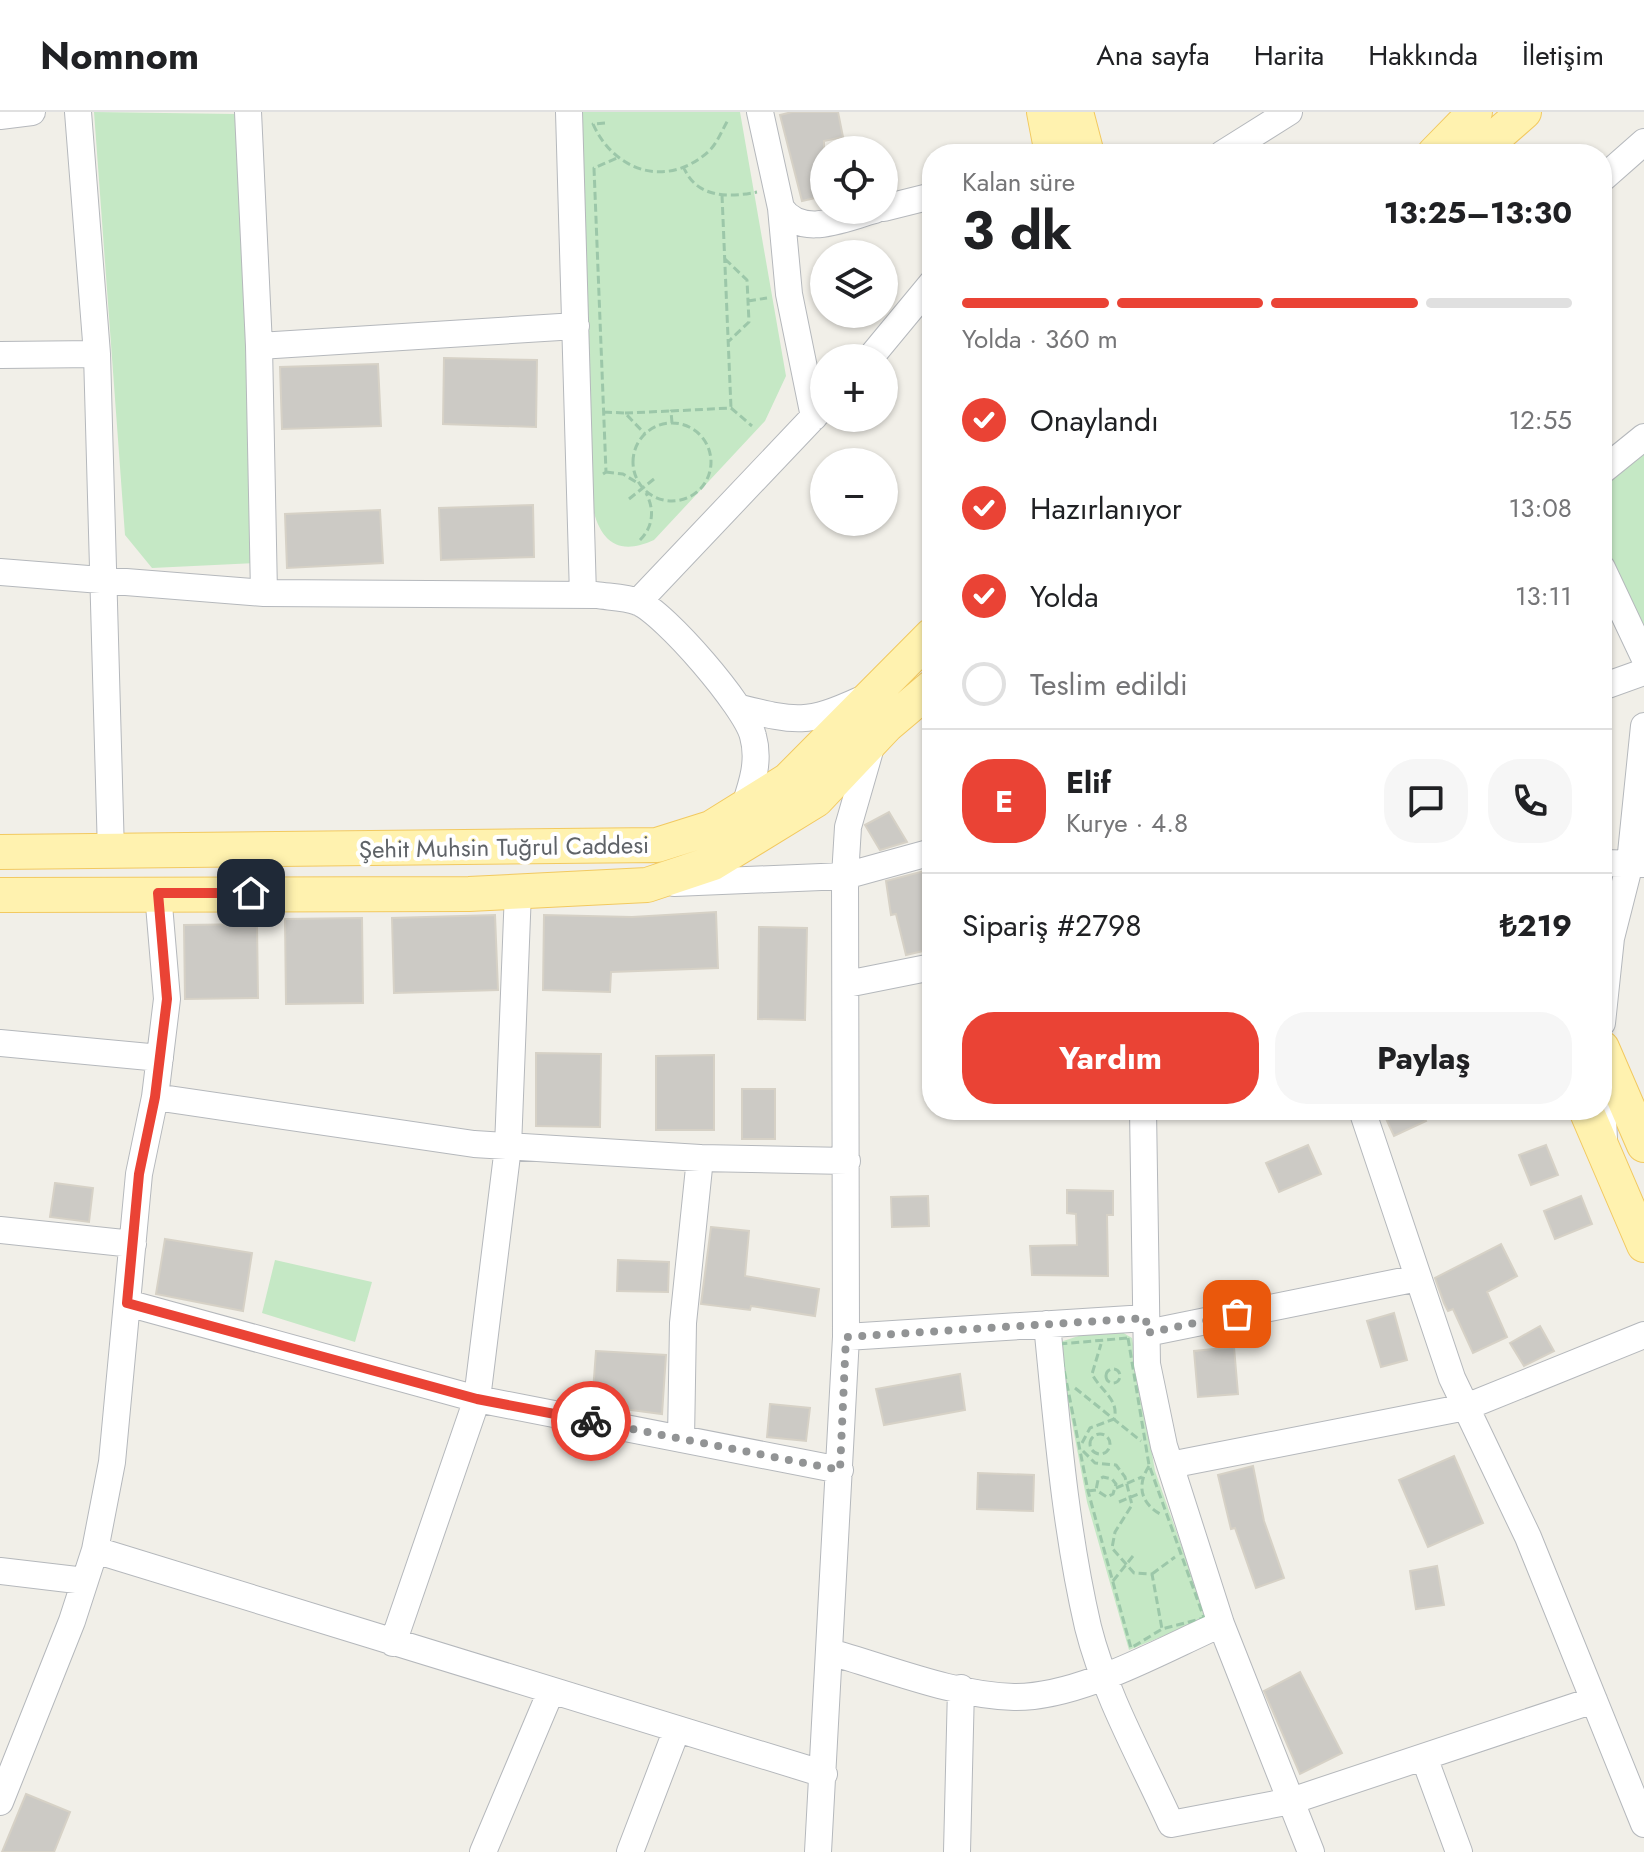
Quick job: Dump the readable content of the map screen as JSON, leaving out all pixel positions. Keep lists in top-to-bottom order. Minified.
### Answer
{"streets":{"main road":["Şehit Muhsin Tuğrul Caddesi"]},"page":{"header":"Nomnom","nav":["Ana sayfa","Harita","Hakkında","İletişim"],"map_buttons":["+","−"],"heading":["3 dk","Kalan süre","13:25–13:30"],"panel":["Elif","Kurye · 4.8","Sipariş #2798","₺219"],"bar":"Yolda · 360 m","list":[["Onaylandı","12:55"],["Hazırlanıyor","13:08"],["Yolda","13:11"],"Teslim edildi"],"round":"E","buttons":["Yardım","Paylaş"]}}
